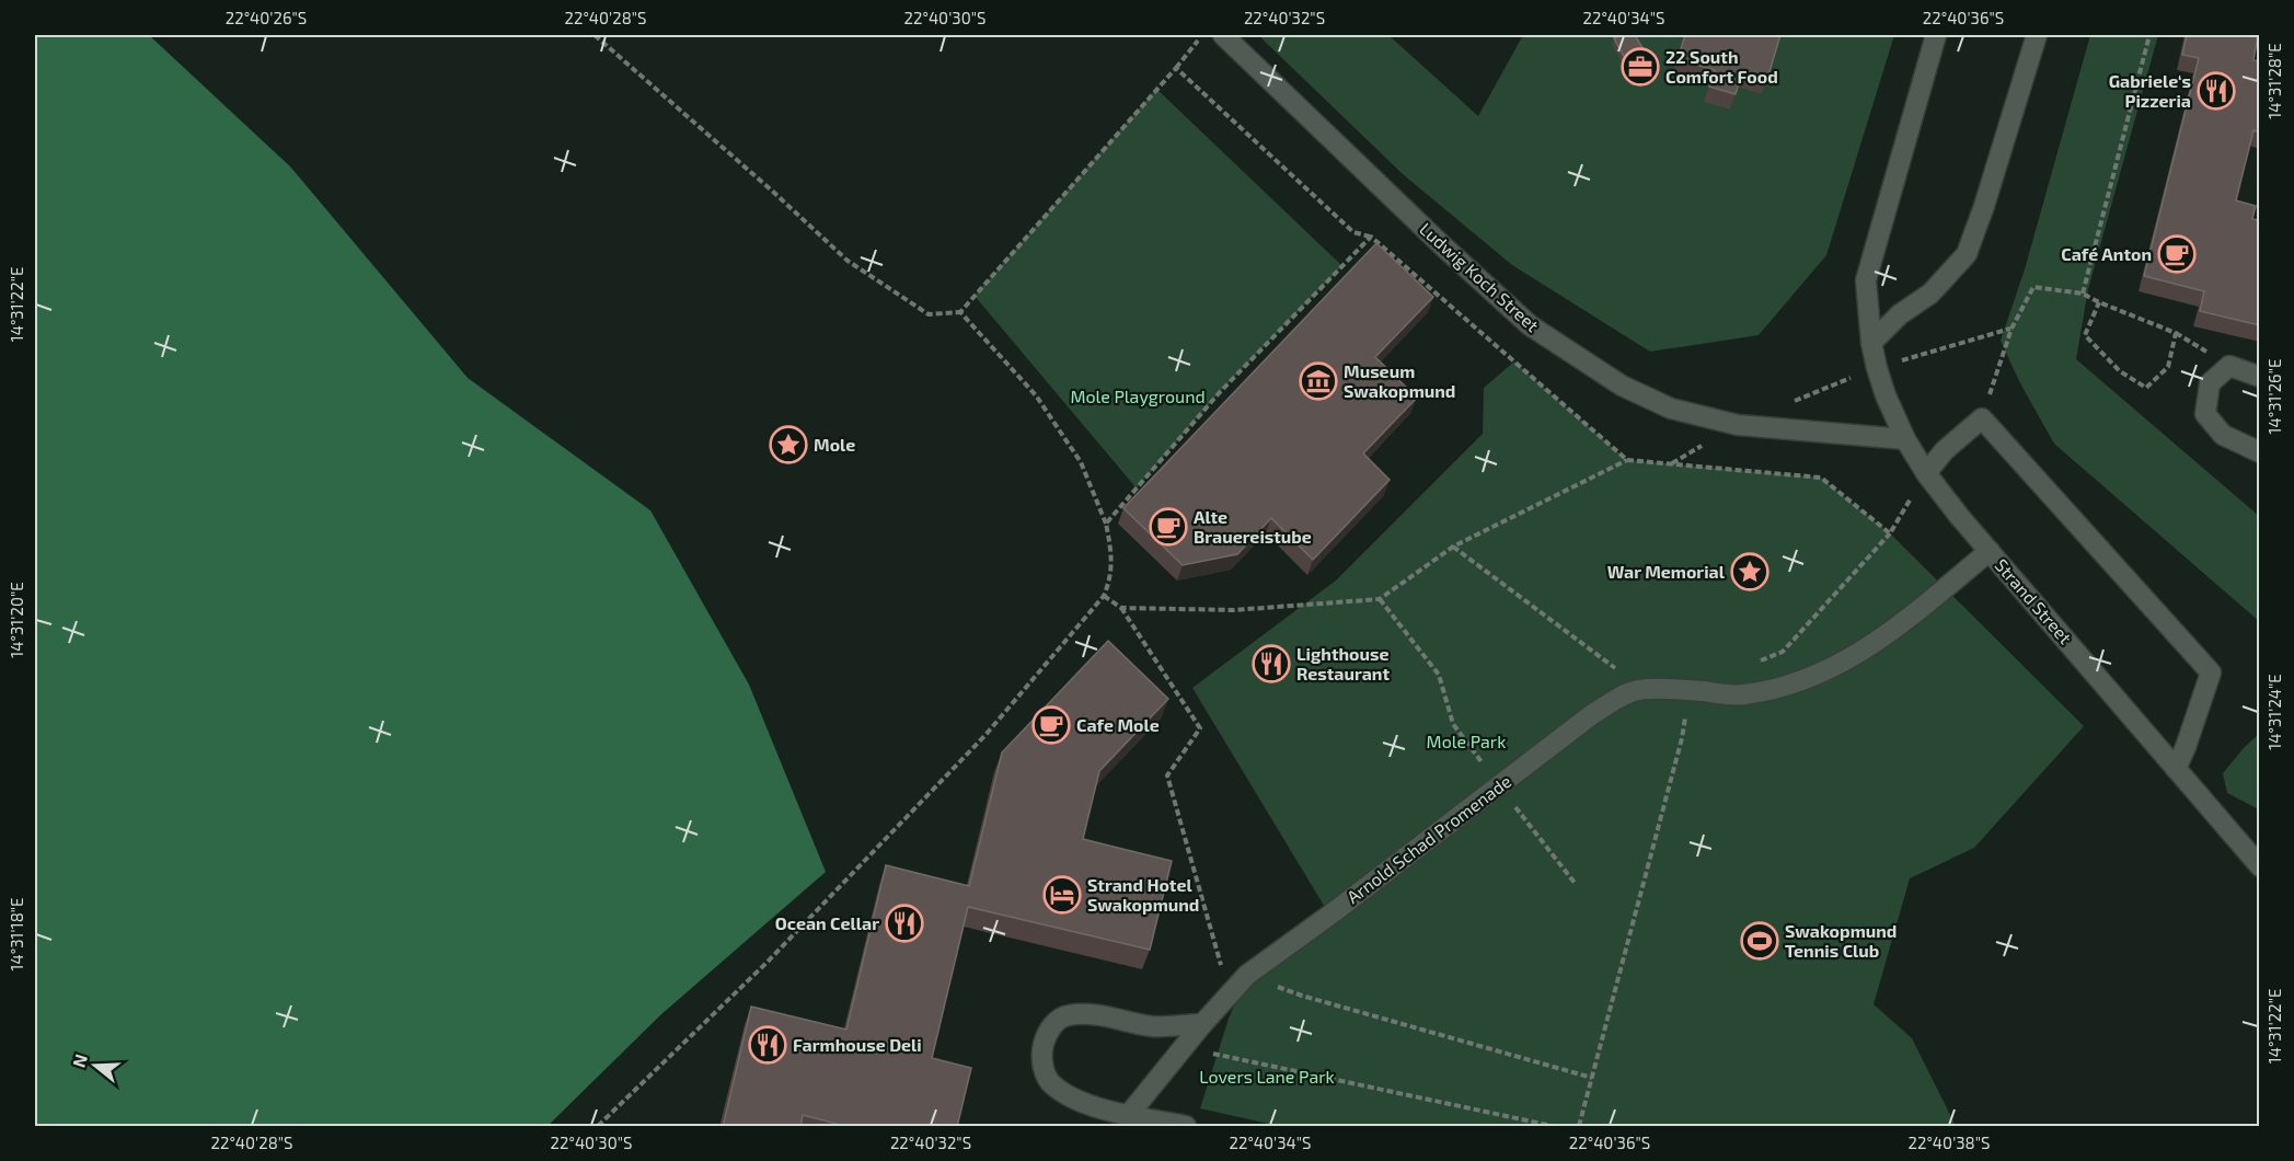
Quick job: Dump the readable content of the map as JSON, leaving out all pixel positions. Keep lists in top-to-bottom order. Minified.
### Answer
{"streets":{"street":["Ludwig Koch Street","Strand Street","Arnold Schad Promenade"]},"crossings":[["Ludwig Koch Street","Strand Street"],["Strand Street","Arnold Schad Promenade"]],"parks":["Mole Playground","Mole Park","Lovers Lane Park"],"places":{"office":["22 South Comfort Food"],"restaurant":["Gabriele‘s Pizzeria","Lighthouse Restaurant","Ocean Cellar","Farmhouse Deli"],"cafe":["Café Anton","Alte Brauereistube","Cafe Mole"],"museum":["Museum Swakopmund"],"place":["Mole","War Memorial"],"hotel":["Strand Hotel Swakopmund"],"sports":["Swakopmund Tennis Club"]},"north":"left","coordinates":["22°40'26\"S","22°40'28\"S","22°40'30\"S","22°40'32\"S","22°40'34\"S","22°40'36\"S","14°31'28\"E","14°31'22\"E","14°31'26\"E","14°31'20\"E","14°31'24\"E","14°31'18\"E","22°40'38\"S"]}
